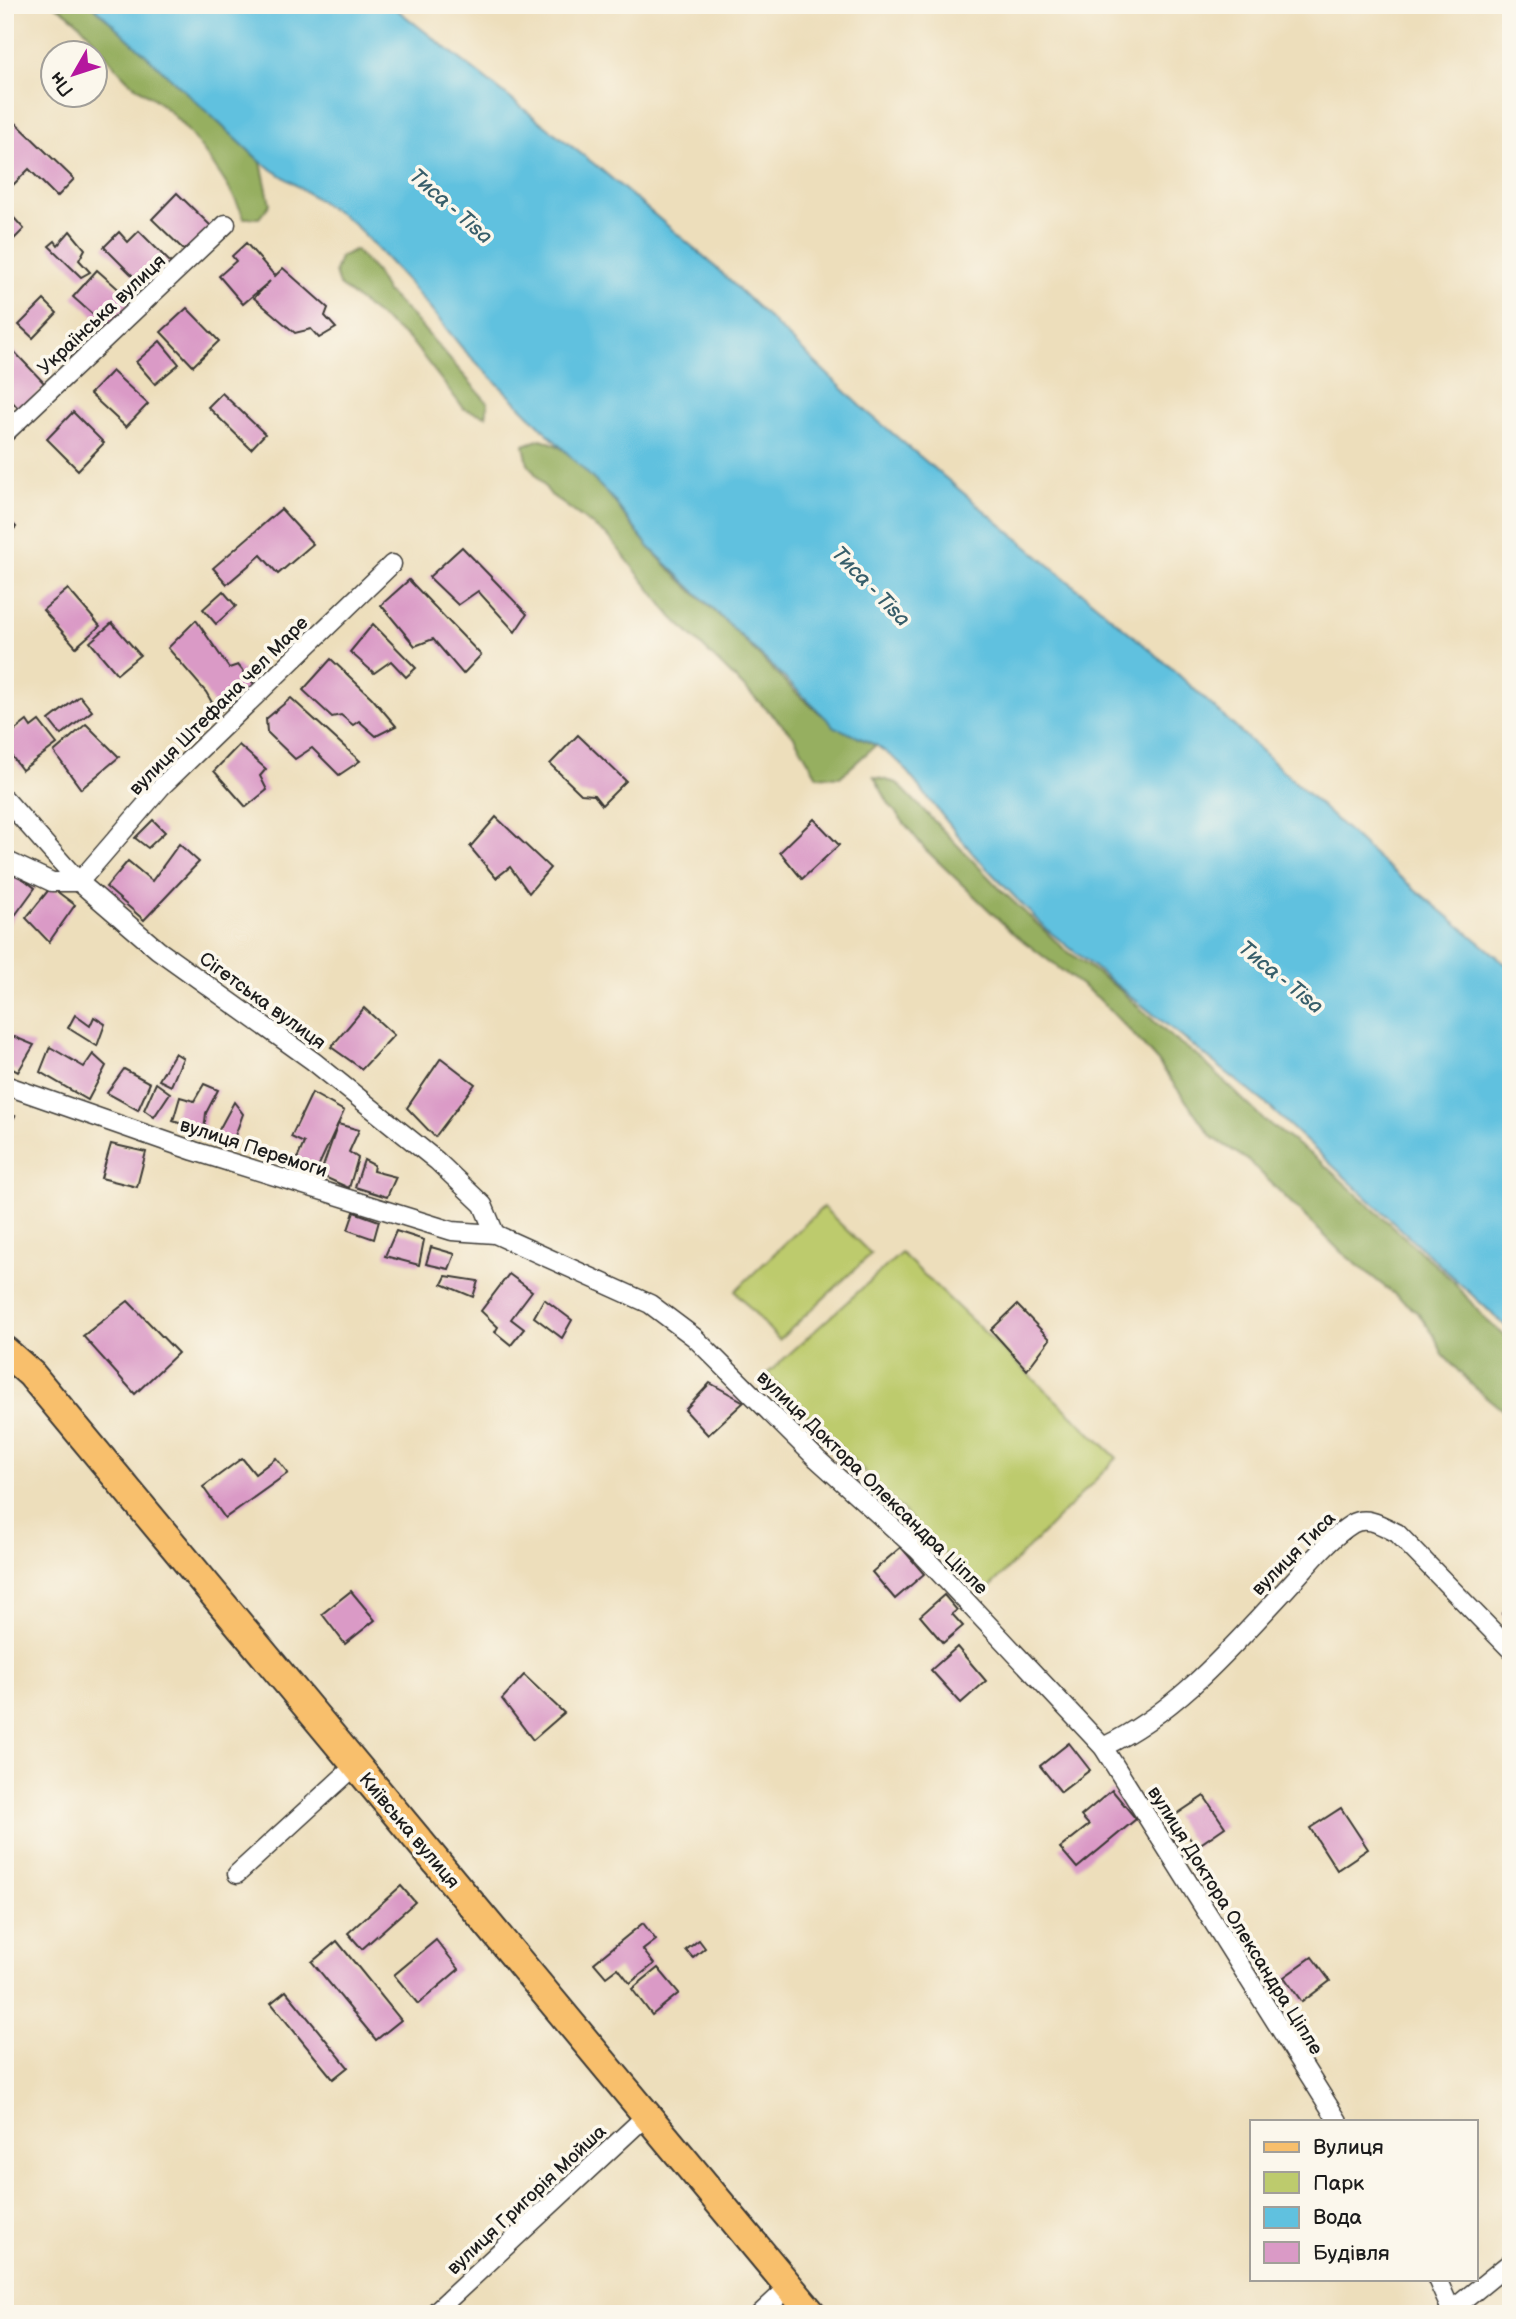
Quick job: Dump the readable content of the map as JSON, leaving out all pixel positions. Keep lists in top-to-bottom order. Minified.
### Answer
{"streets":{"main road":["Київська вулиця"],"street":["Українська вулиця","вулиця Штефана чел Маре","Сігетська вулиця","вулиця Перемоги","вулиця Доктора Олександра Ціпле","вулиця Тиса","вулиця Григорія Мойша"]},"crossings":[["вулиця Штефана чел Маре","Сігетська вулиця"],["Сігетська вулиця","вулиця Перемоги"],["Сігетська вулиця","вулиця Доктора Олександра Ціпле"],["вулиця Перемоги","вулиця Доктора Олександра Ціпле"],["вулиця Доктора Олександра Ціпле","вулиця Тиса"],["Київська вулиця","вулиця Григорія Мойша"]],"water":["Тиса - Tisa"],"legend":["Вулиця","Парк","Вода","Будівля"],"north":"bottom left"}
